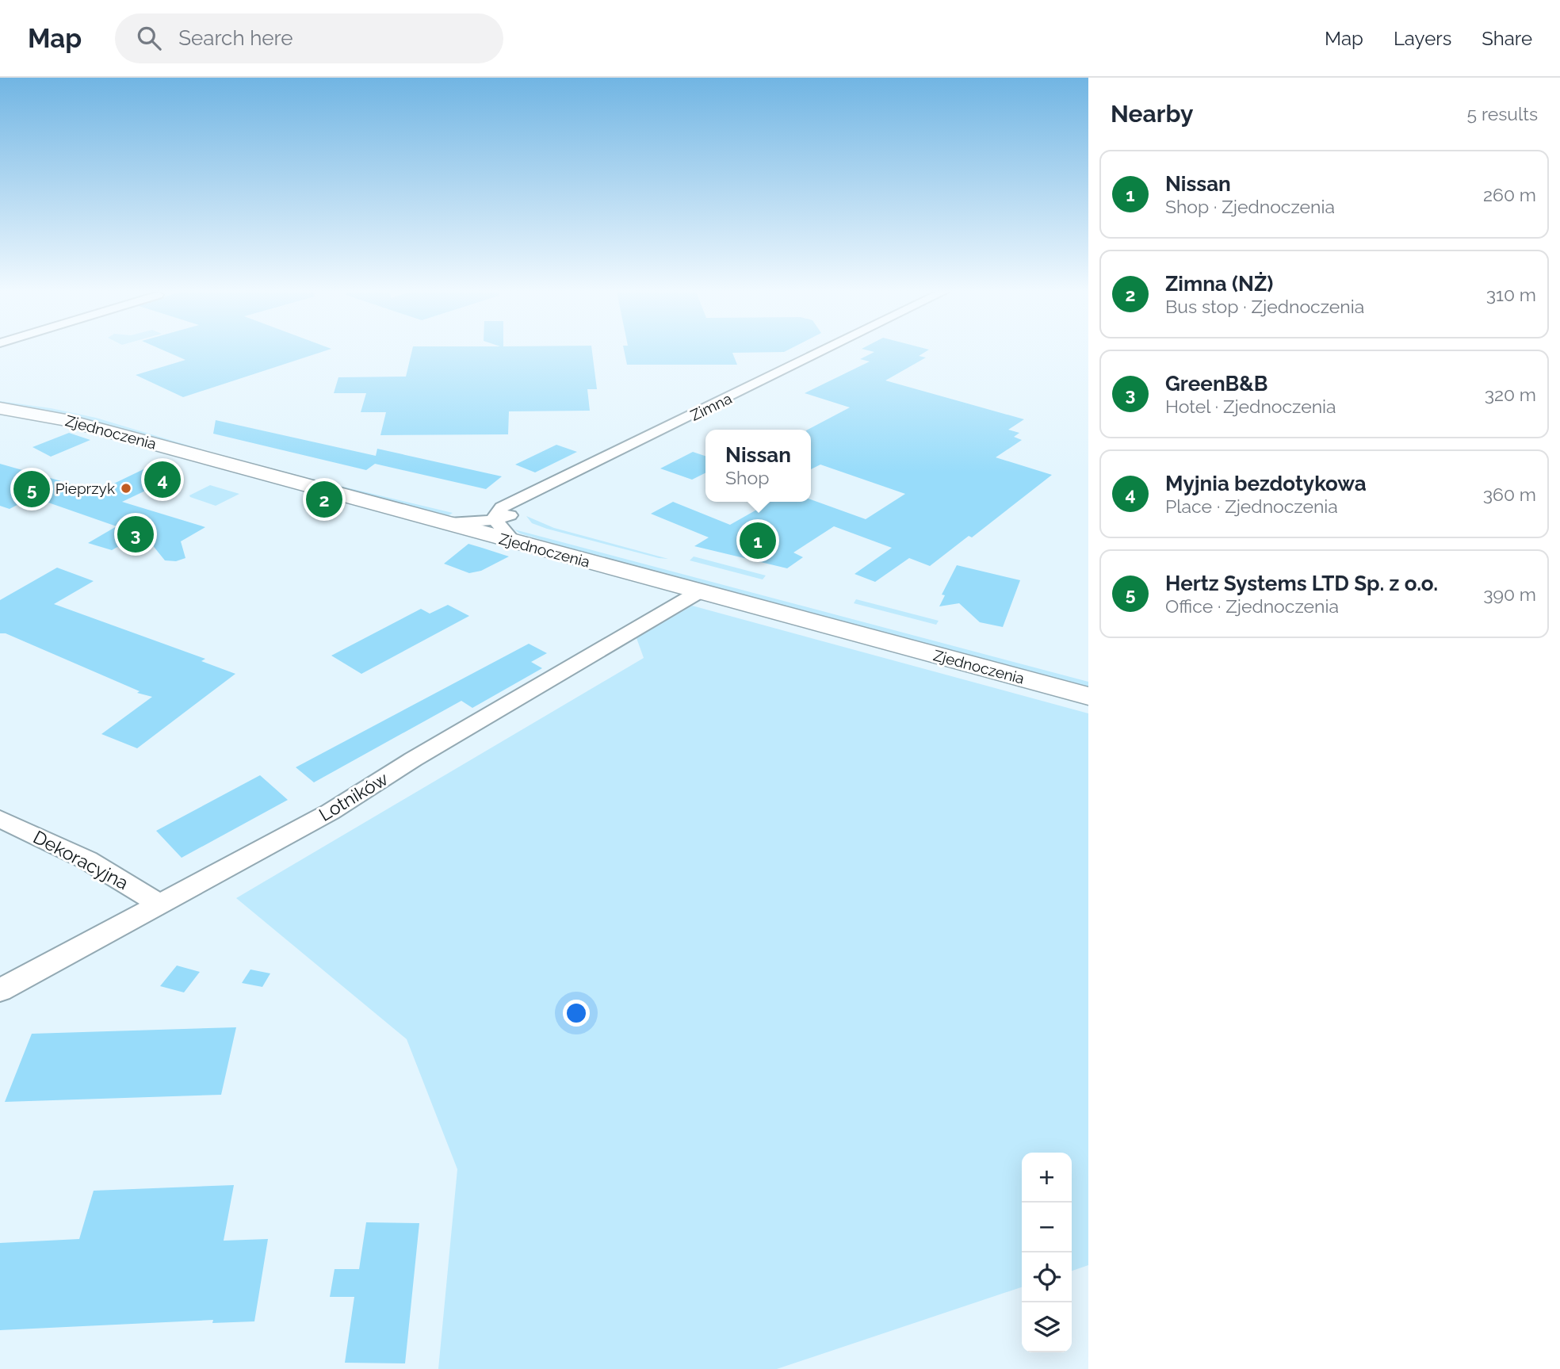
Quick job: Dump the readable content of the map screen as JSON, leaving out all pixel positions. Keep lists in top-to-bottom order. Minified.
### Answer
{"streets":{"main road":["Zjednoczenia"],"street":["Zimna","Lotników","Dekoracyjna"]},"crossings":[["Zimna","Zjednoczenia"],["Zjednoczenia","Lotników"],["Lotników","Dekoracyjna"]],"places":["Pieprzyk"],"page":{"header":"Map","search":"Search here","nav":["Map","Layers","Share"],"heading":["Nearby","5 results"],"list":[{"mark":"1","name":"Nissan","note":"Shop · Zjednoczenia","value":"260 m"},{"mark":"2","name":"Zimna (NŻ)","note":"Bus stop · Zjednoczenia","value":"310 m"},{"mark":"3","name":"GreenB&B","note":"Hotel · Zjednoczenia","value":"320 m"},{"mark":"4","name":"Myjnia bezdotykowa","note":"Place · Zjednoczenia","value":"360 m"},{"mark":"5","name":"Hertz Systems LTD Sp. z o.o.","note":"Office · Zjednoczenia","value":"390 m"}],"popup":["Nissan","Shop"],"pins":["4","5","2","3","1"],"map_buttons":["+","−"]}}
